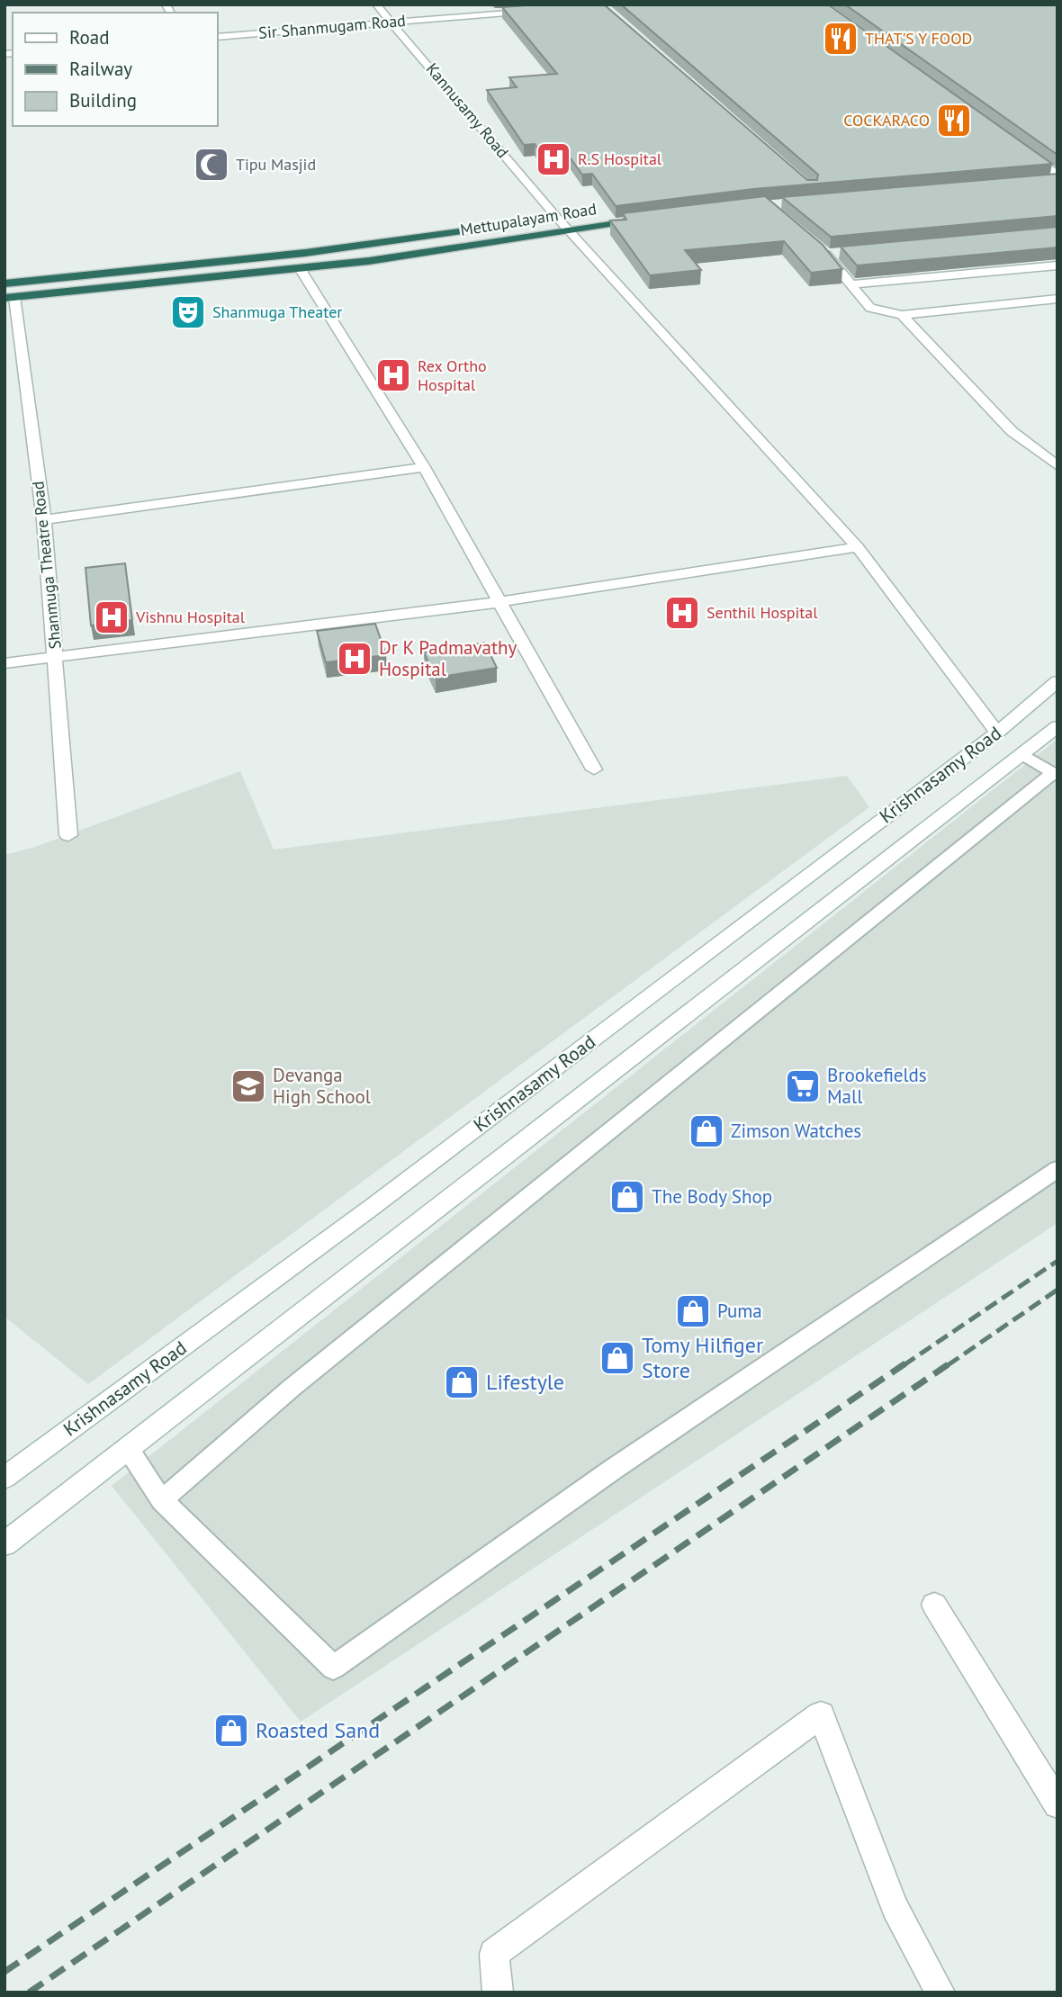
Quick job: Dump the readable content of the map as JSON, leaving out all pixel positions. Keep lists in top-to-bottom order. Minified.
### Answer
{"streets":{"highway":["Mettupalayam Road"],"street":["Sir Shanmugam Road","Kannusamy Road","Shanmuga Theatre Road","Krishnasamy Road"]},"crossings":[["Sir Shanmugam Road","Kannusamy Road"],["Kannusamy Road","Mettupalayam Road"],["Kannusamy Road","Krishnasamy Road"],["Mettupalayam Road","Shanmuga Theatre Road"]],"places":{"restaurant":["THAT'S Y FOOD","COCKARACO"],"hospital":["R.S Hospital","Rex Ortho Hospital","Senthil Hospital","Vishnu Hospital","Dr K Padmavathy Hospital"],"mosque":["Tipu Masjid"],"theatre":["Shanmuga Theater"],"school or university":["Devanga High School"],"supermarket":["Brookefields Mall"],"shop":["Zimson Watches","The Body Shop","Puma","Tomy Hilfiger Store","Lifestyle","Roasted Sand"]},"legend":["Road","Railway","Building"]}
